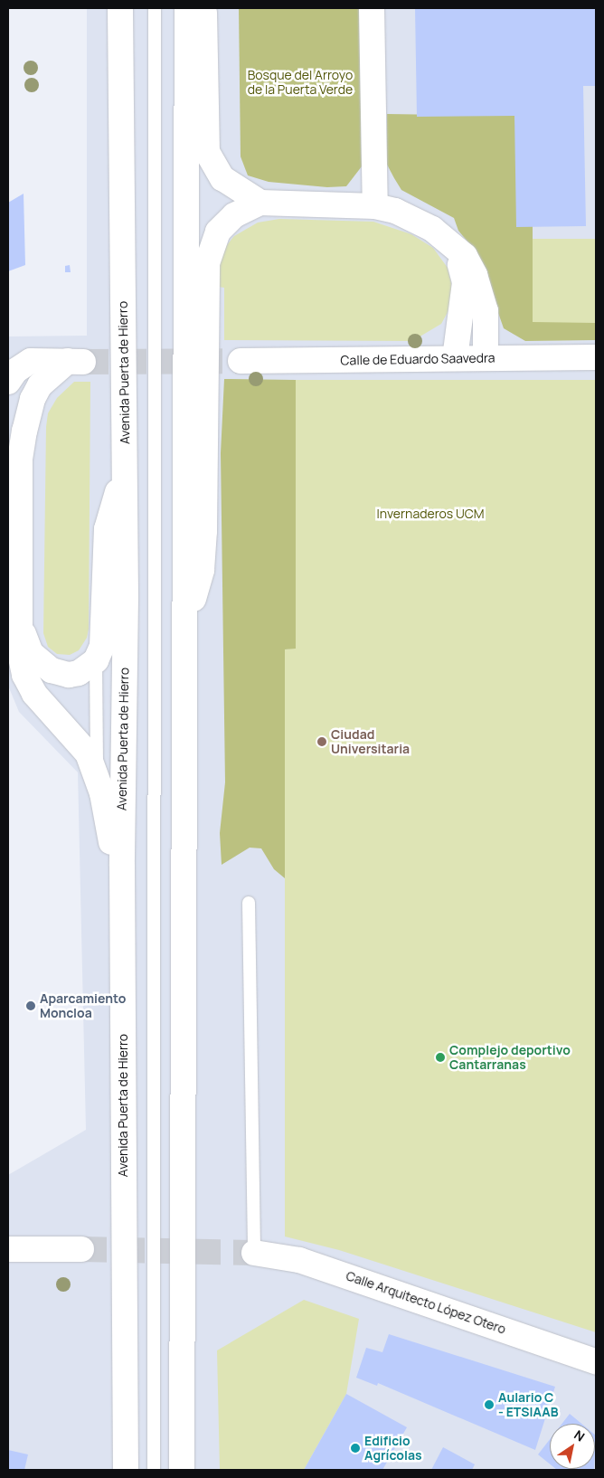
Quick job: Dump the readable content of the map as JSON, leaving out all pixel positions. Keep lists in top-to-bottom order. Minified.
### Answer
{"streets":{"main road":["Calle de Eduardo Saavedra","Avenida Puerta de Hierro","Calle Arquitecto López Otero"]},"parks":["Bosque del Arroyo de la Puerta Verde","Invernaderos UCM"],"places":["Ciudad Universitaria","Aparcamiento Moncloa","Complejo deportivo Cantarranas","Aulario C - ETSIAAB","Edificio Agrícolas"],"north":"top right"}
